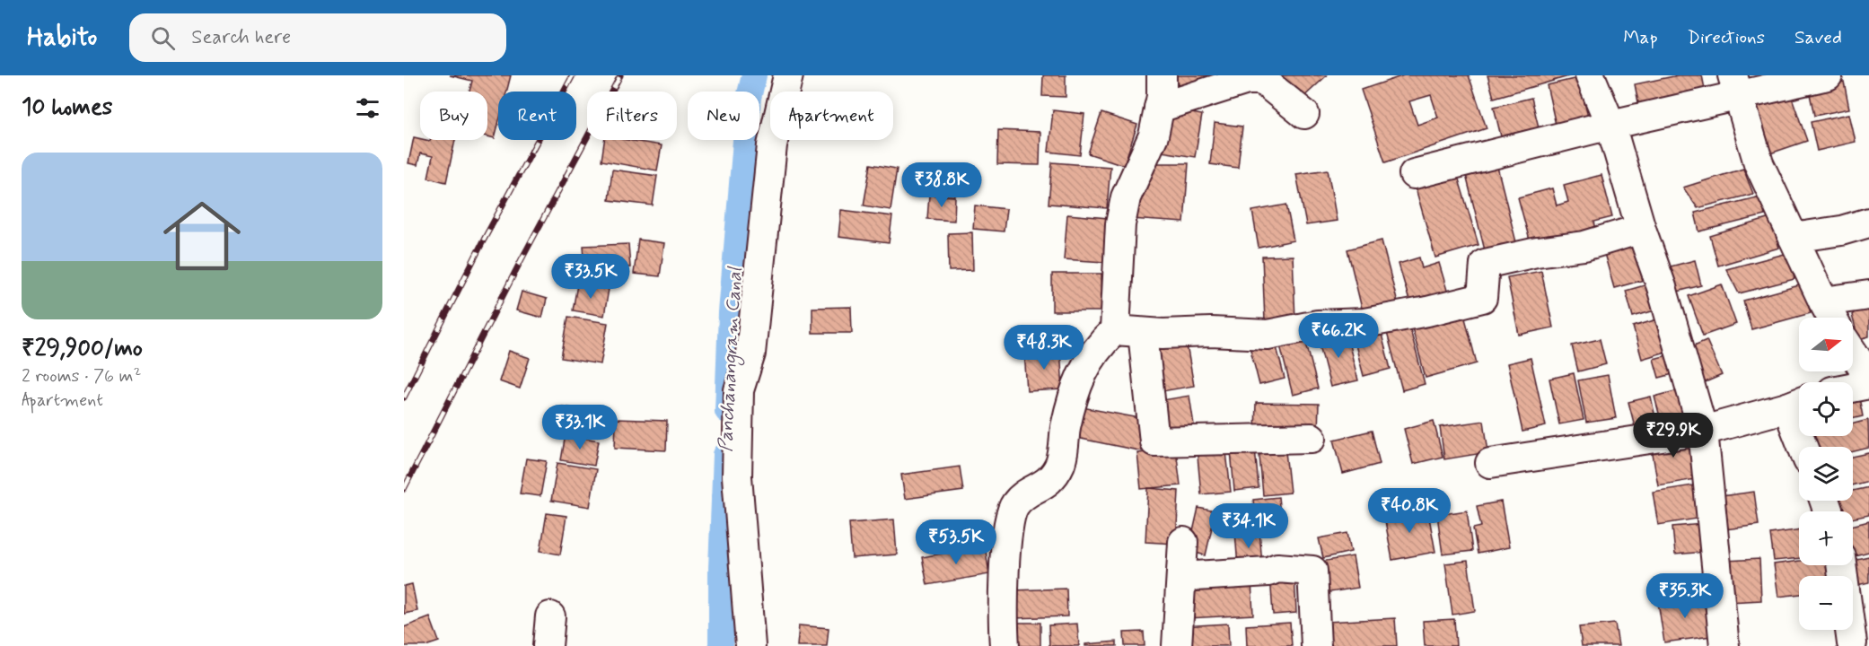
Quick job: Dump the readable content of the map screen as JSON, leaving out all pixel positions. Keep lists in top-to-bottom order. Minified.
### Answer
{"water":["Panchanangram Canal"],"north":"right","page":{"header":"Habito","search":"Search here","nav":["Map","Directions","Saved"],"heading":"10 homes","chip":["Buy","Rent","Filters","New","Apartment"],"list":[{"name":"₹29,900/mo","note":"2 rooms · 76 m² · Apartment"}],"price":["₹38.8K","₹33.5K","₹66.2K","₹48.3K","₹33.1K","₹29.9K","₹40.8K","₹34.1K","₹53.5K","₹35.3K"],"map_buttons":["+","−"]}}
